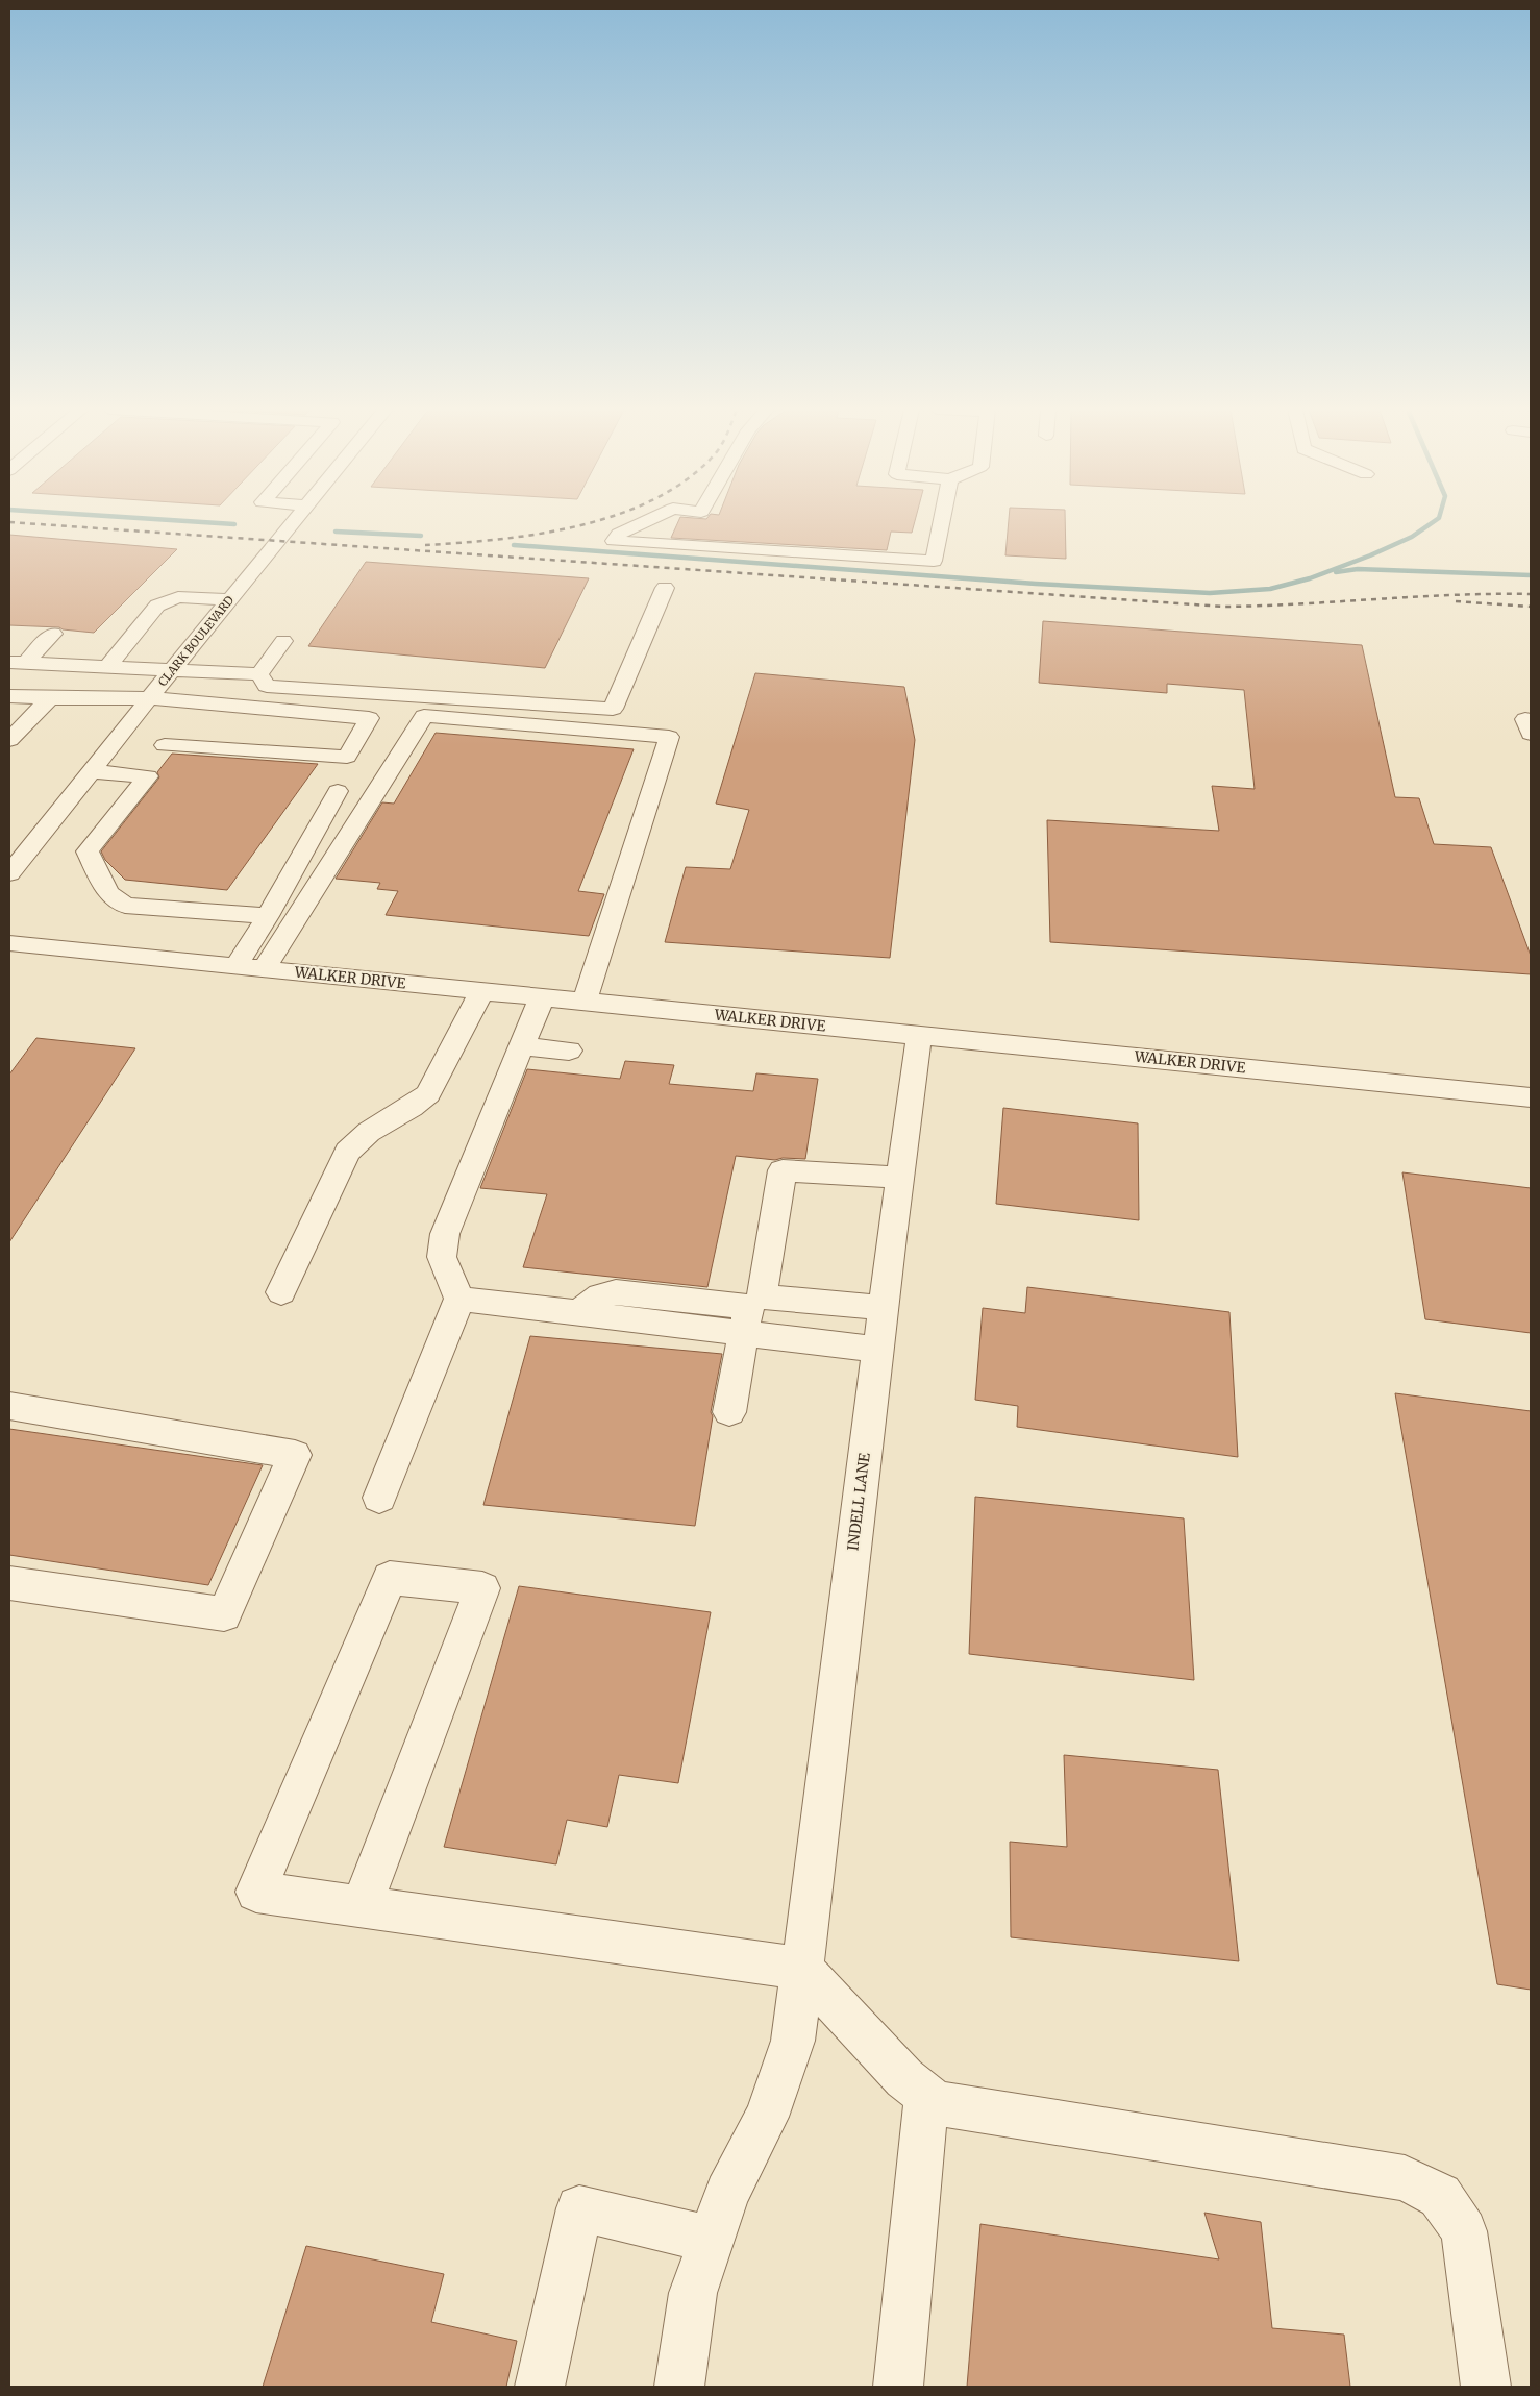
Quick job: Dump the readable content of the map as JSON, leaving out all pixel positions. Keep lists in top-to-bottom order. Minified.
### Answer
{"streets":{"street":["CLARK BOULEVARD","WALKER DRIVE","INDELL LANE"]},"crossings":[["WALKER DRIVE","INDELL LANE"]]}
